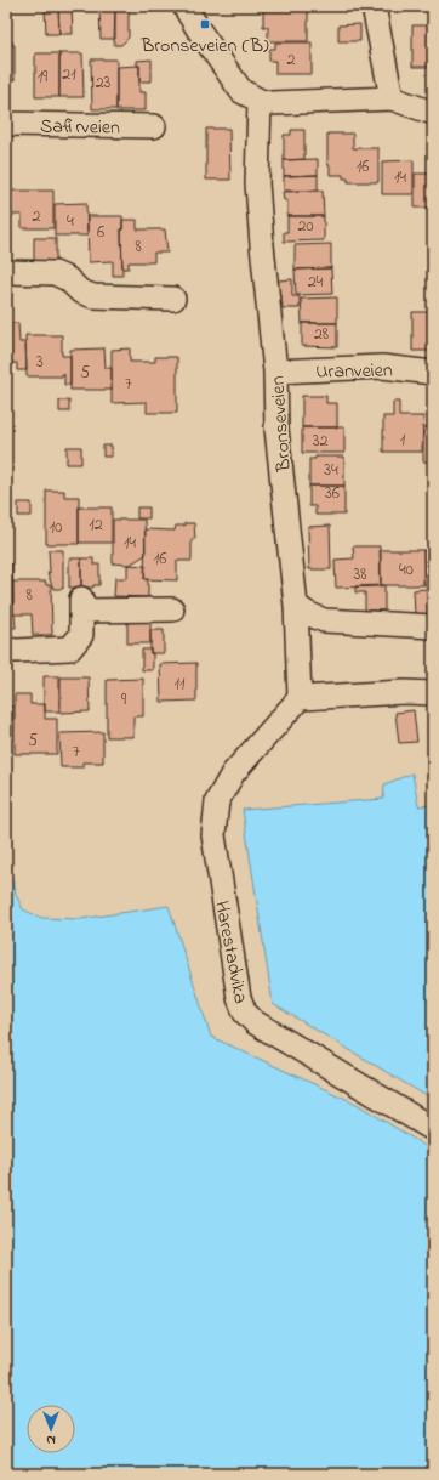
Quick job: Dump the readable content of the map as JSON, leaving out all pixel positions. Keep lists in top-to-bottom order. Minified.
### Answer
{"streets":{"street":["Safirveien","Uranveien","Bronseveien","Harestadvika"]},"crossings":[["Uranveien","Bronseveien"]],"places":{"transit":["Bronseveien (B)"]},"house_numbers":["2","21","19","23","16","14","2","4","20","6","8","24","28","3","5","7","1","32","34","36","12","10","14","16","40","38","8","11","9","5","7"],"north":"bottom"}
